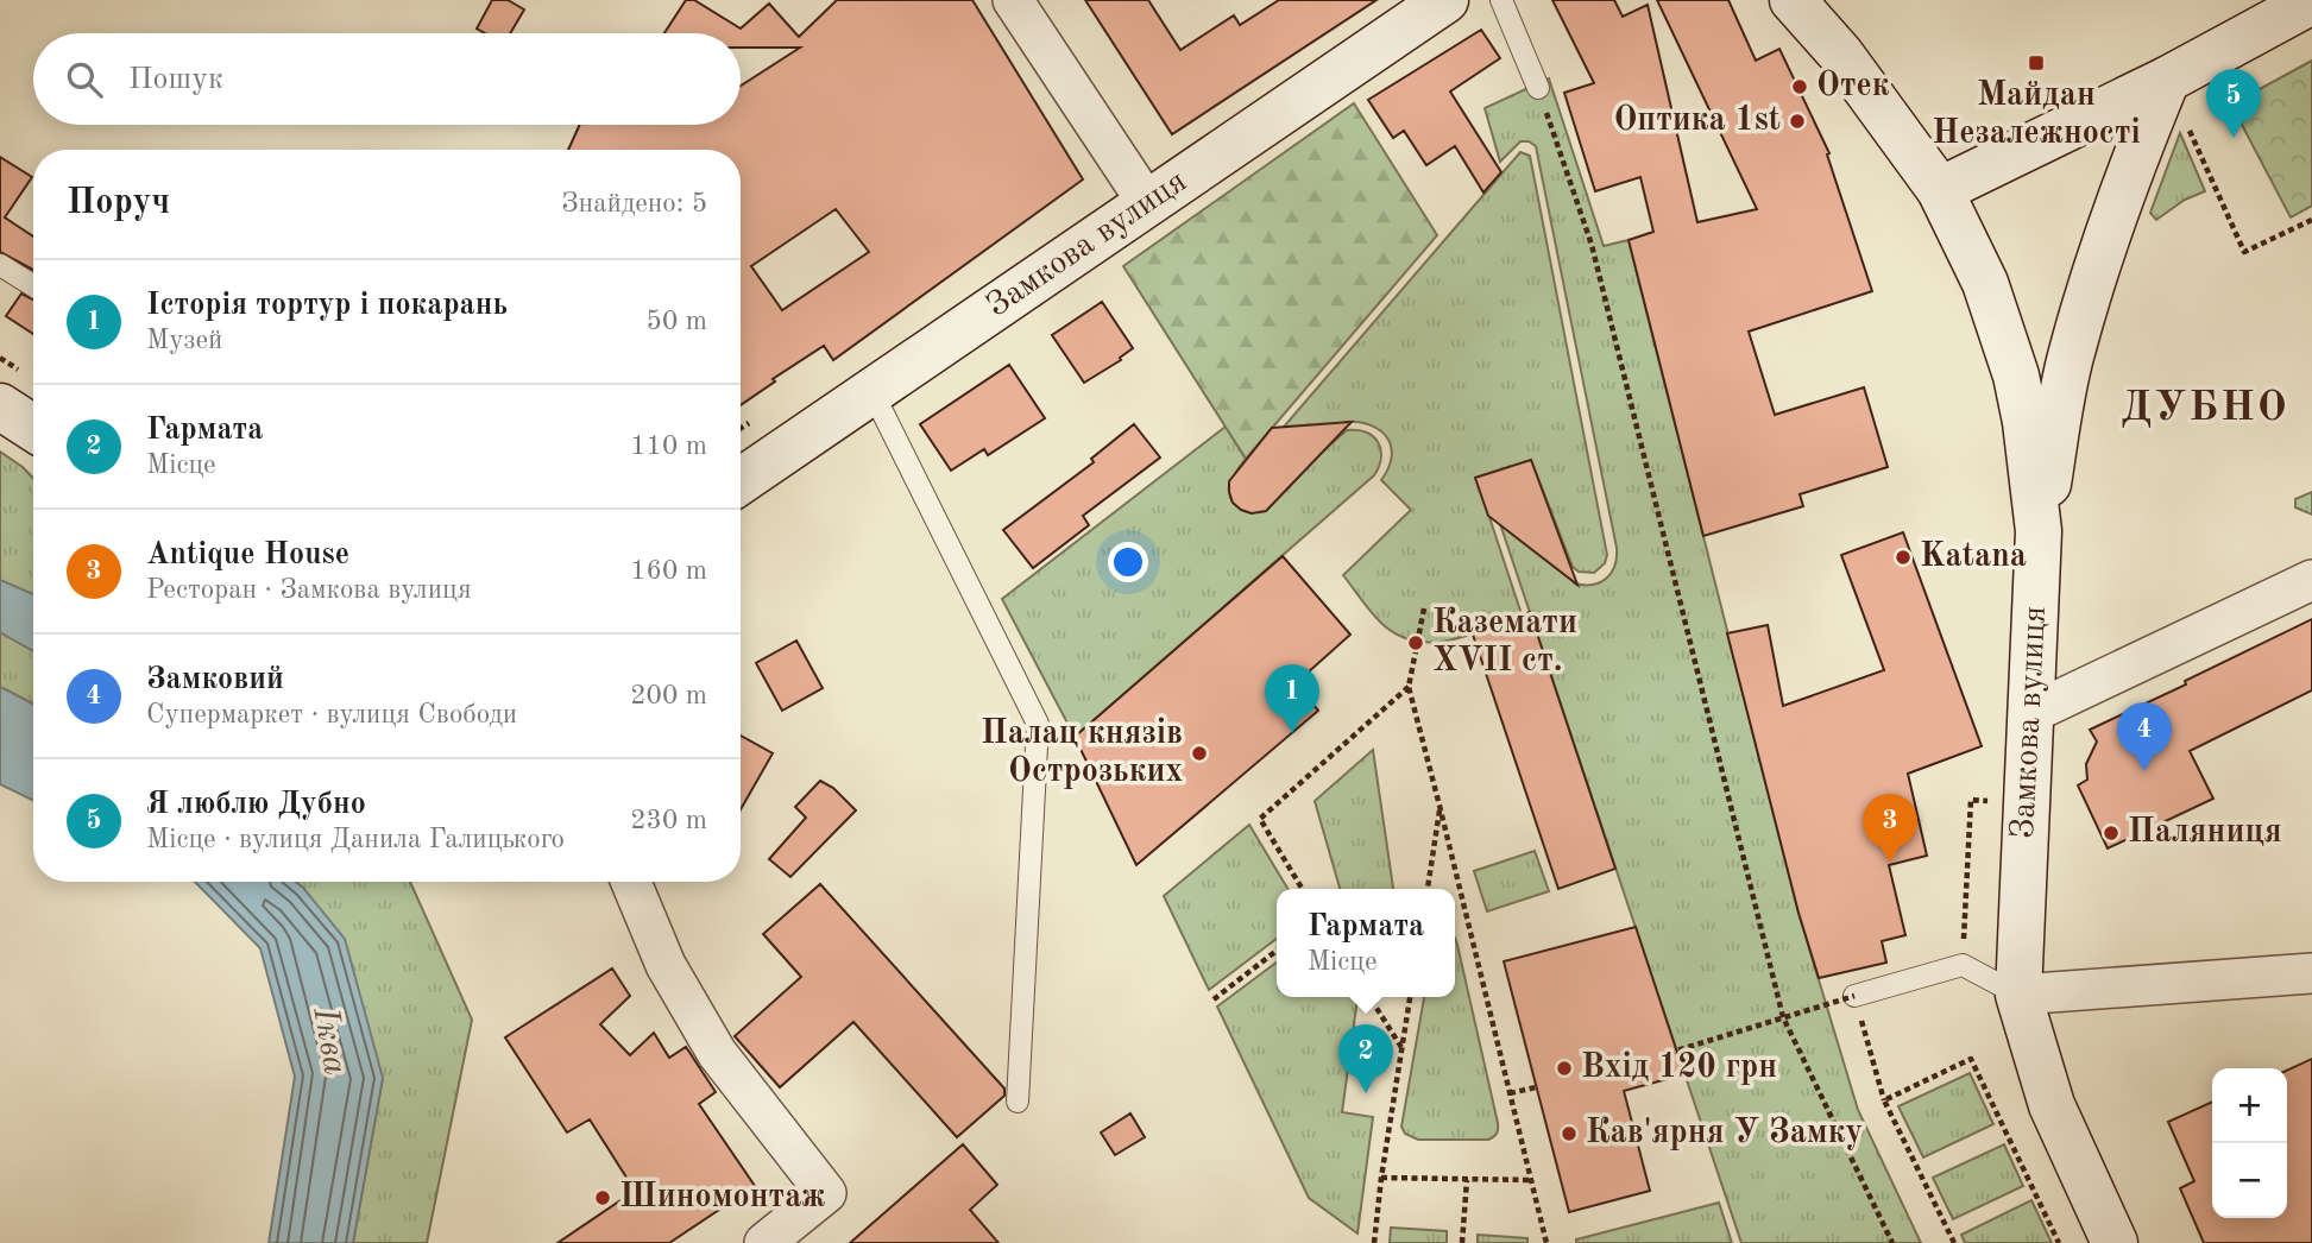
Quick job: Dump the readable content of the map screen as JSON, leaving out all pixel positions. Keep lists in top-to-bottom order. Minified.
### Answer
{"streets":{"main road":["Замкова вулиця"]},"districts":["ДУБНО"],"water":["Іква"],"places":{"transit":["Майдан Незалежності"],"other":["Отек","Оптика 1st","Katana","Каземати XVII ст.","Палац князів Острозьких","Паляниця","Вхід 120 грн","Кав'ярня У Замку","Шиномонтаж"]},"page":{"search":"Пошук","pins":["5","1","4","3","2"],"heading":["Поруч","Знайдено: 5"],"list":[{"mark":"1","name":"Історія тортур і покарань","note":"Музей","value":"50 m"},{"mark":"2","name":"Гармата","note":"Місце","value":"110 m"},{"mark":"3","name":"Antique House","note":"Ресторан · Замкова вулиця","value":"160 m"},{"mark":"4","name":"Замковий","note":"Супермаркет · вулиця Свободи","value":"200 m"},{"mark":"5","name":"Я люблю Дубно","note":"Місце · вулиця Данила Галицького","value":"230 m"}],"popup":["Гармата","Місце"],"map_buttons":["+","−"]}}
